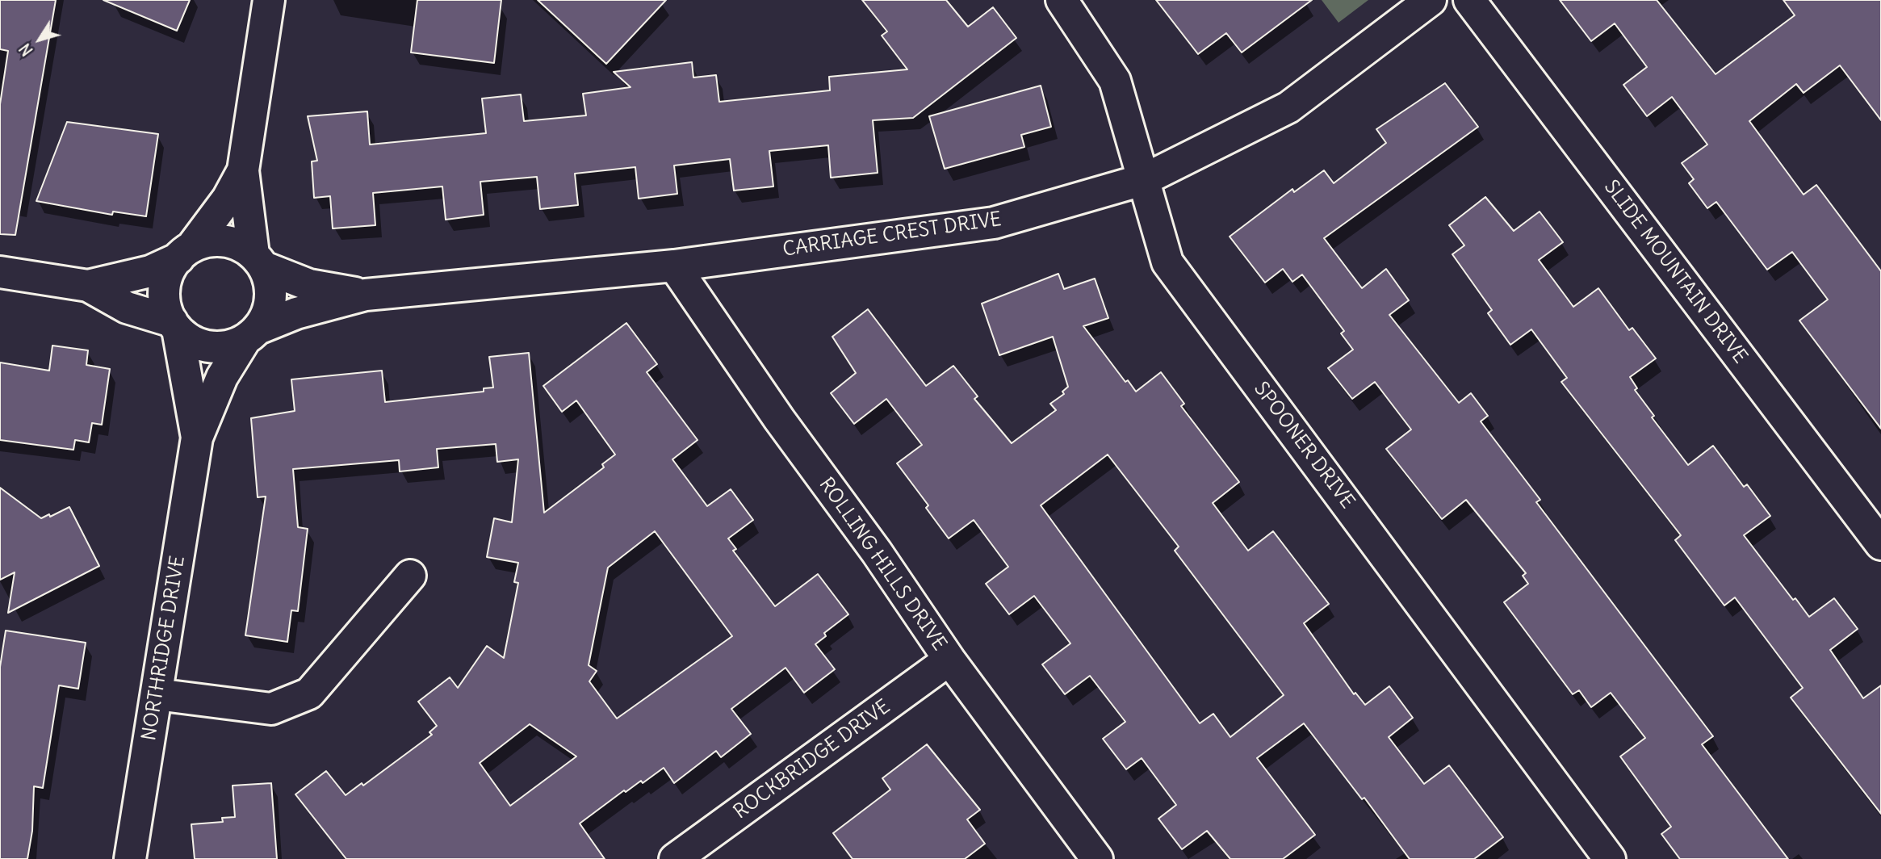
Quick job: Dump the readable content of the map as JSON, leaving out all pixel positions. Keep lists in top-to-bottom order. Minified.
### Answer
{"streets":{"street":["CARRIAGE CREST DRIVE","SLIDE MOUNTAIN DRIVE","SPOONER DRIVE","ROLLING HILLS DRIVE","NORTHRIDGE DRIVE","ROCKBRIDGE DRIVE"]},"crossings":[["CARRIAGE CREST DRIVE","SPOONER DRIVE"],["CARRIAGE CREST DRIVE","ROLLING HILLS DRIVE"],["CARRIAGE CREST DRIVE","NORTHRIDGE DRIVE"],["ROLLING HILLS DRIVE","ROCKBRIDGE DRIVE"]],"north":"bottom left"}
